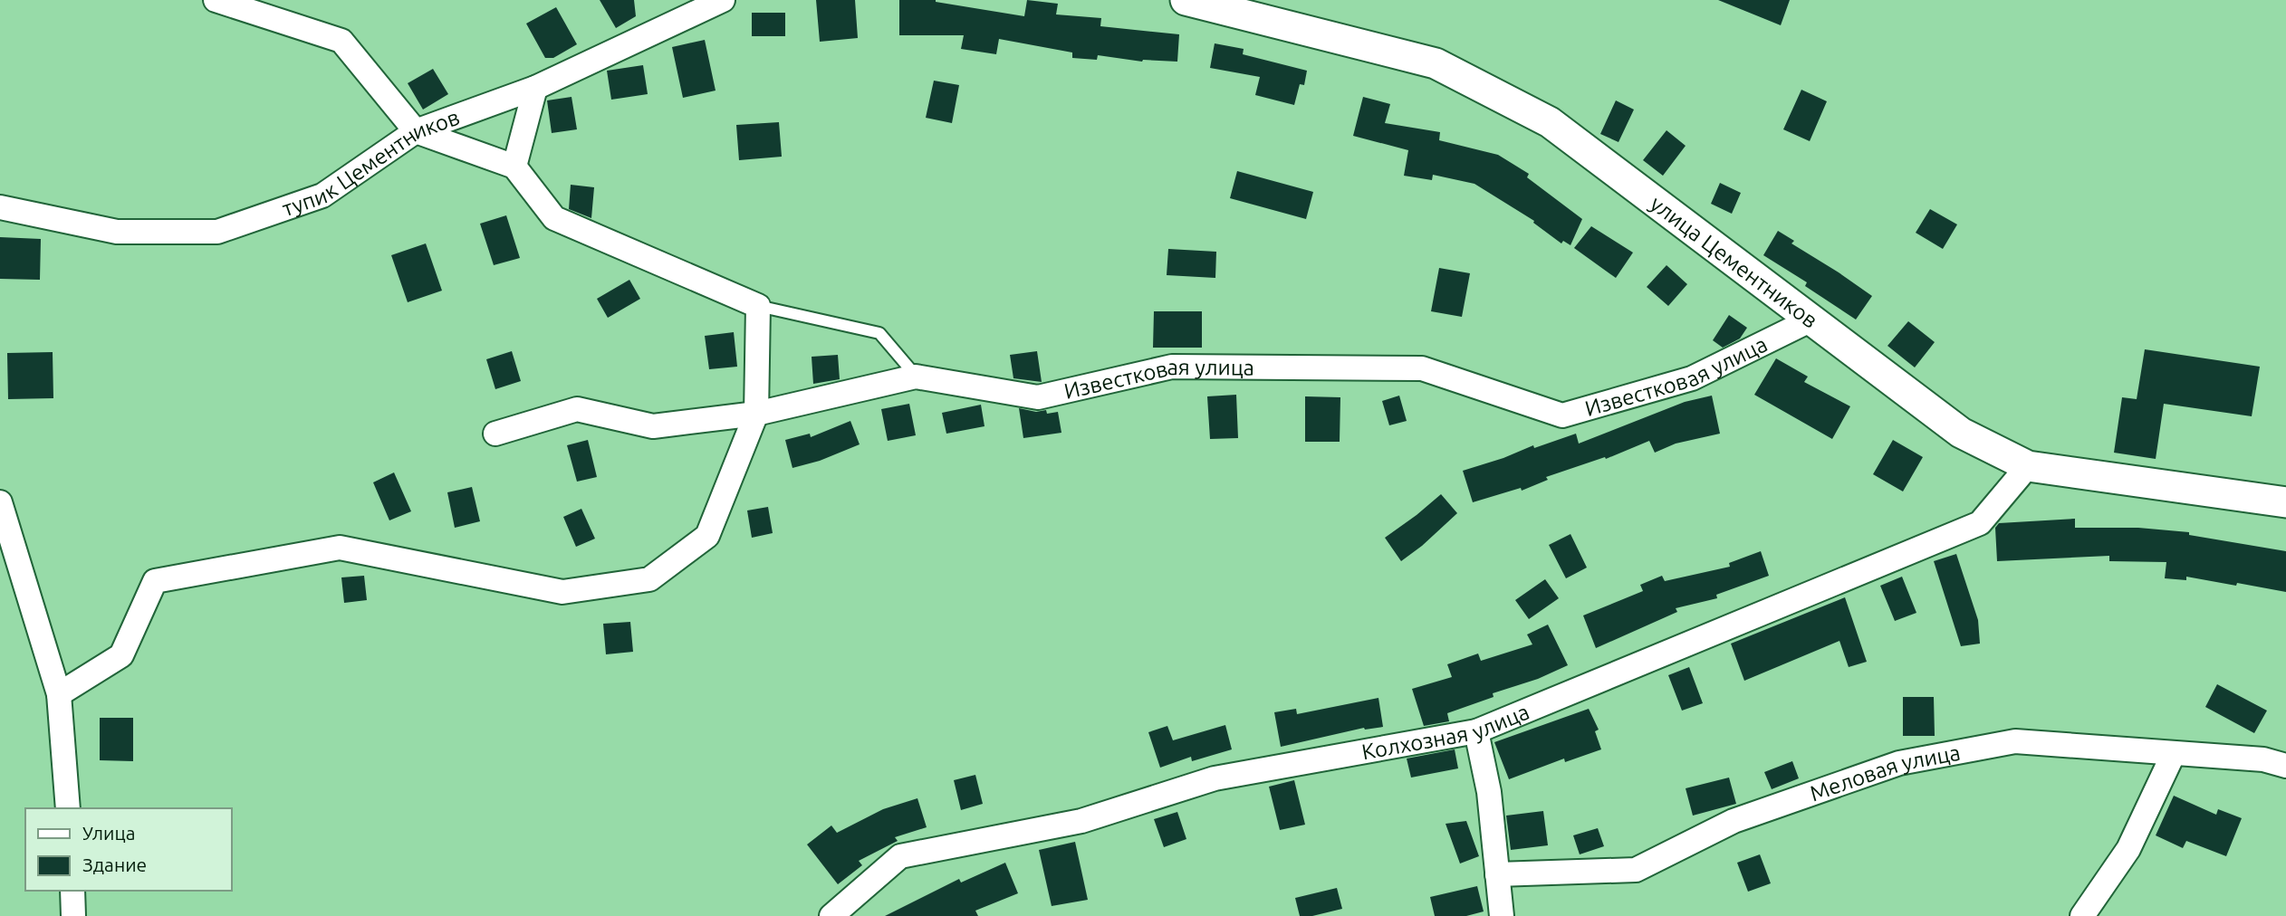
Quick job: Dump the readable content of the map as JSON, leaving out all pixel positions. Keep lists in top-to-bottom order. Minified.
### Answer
{"streets":{"street":["тупик Цементников","улица Цементников","Известковая улица","Колхозная улица","Меловая улица"]},"crossings":[["улица Цементников","Известковая улица"],["улица Цементников","Колхозная улица"]],"legend":["Улица","Здание"]}
